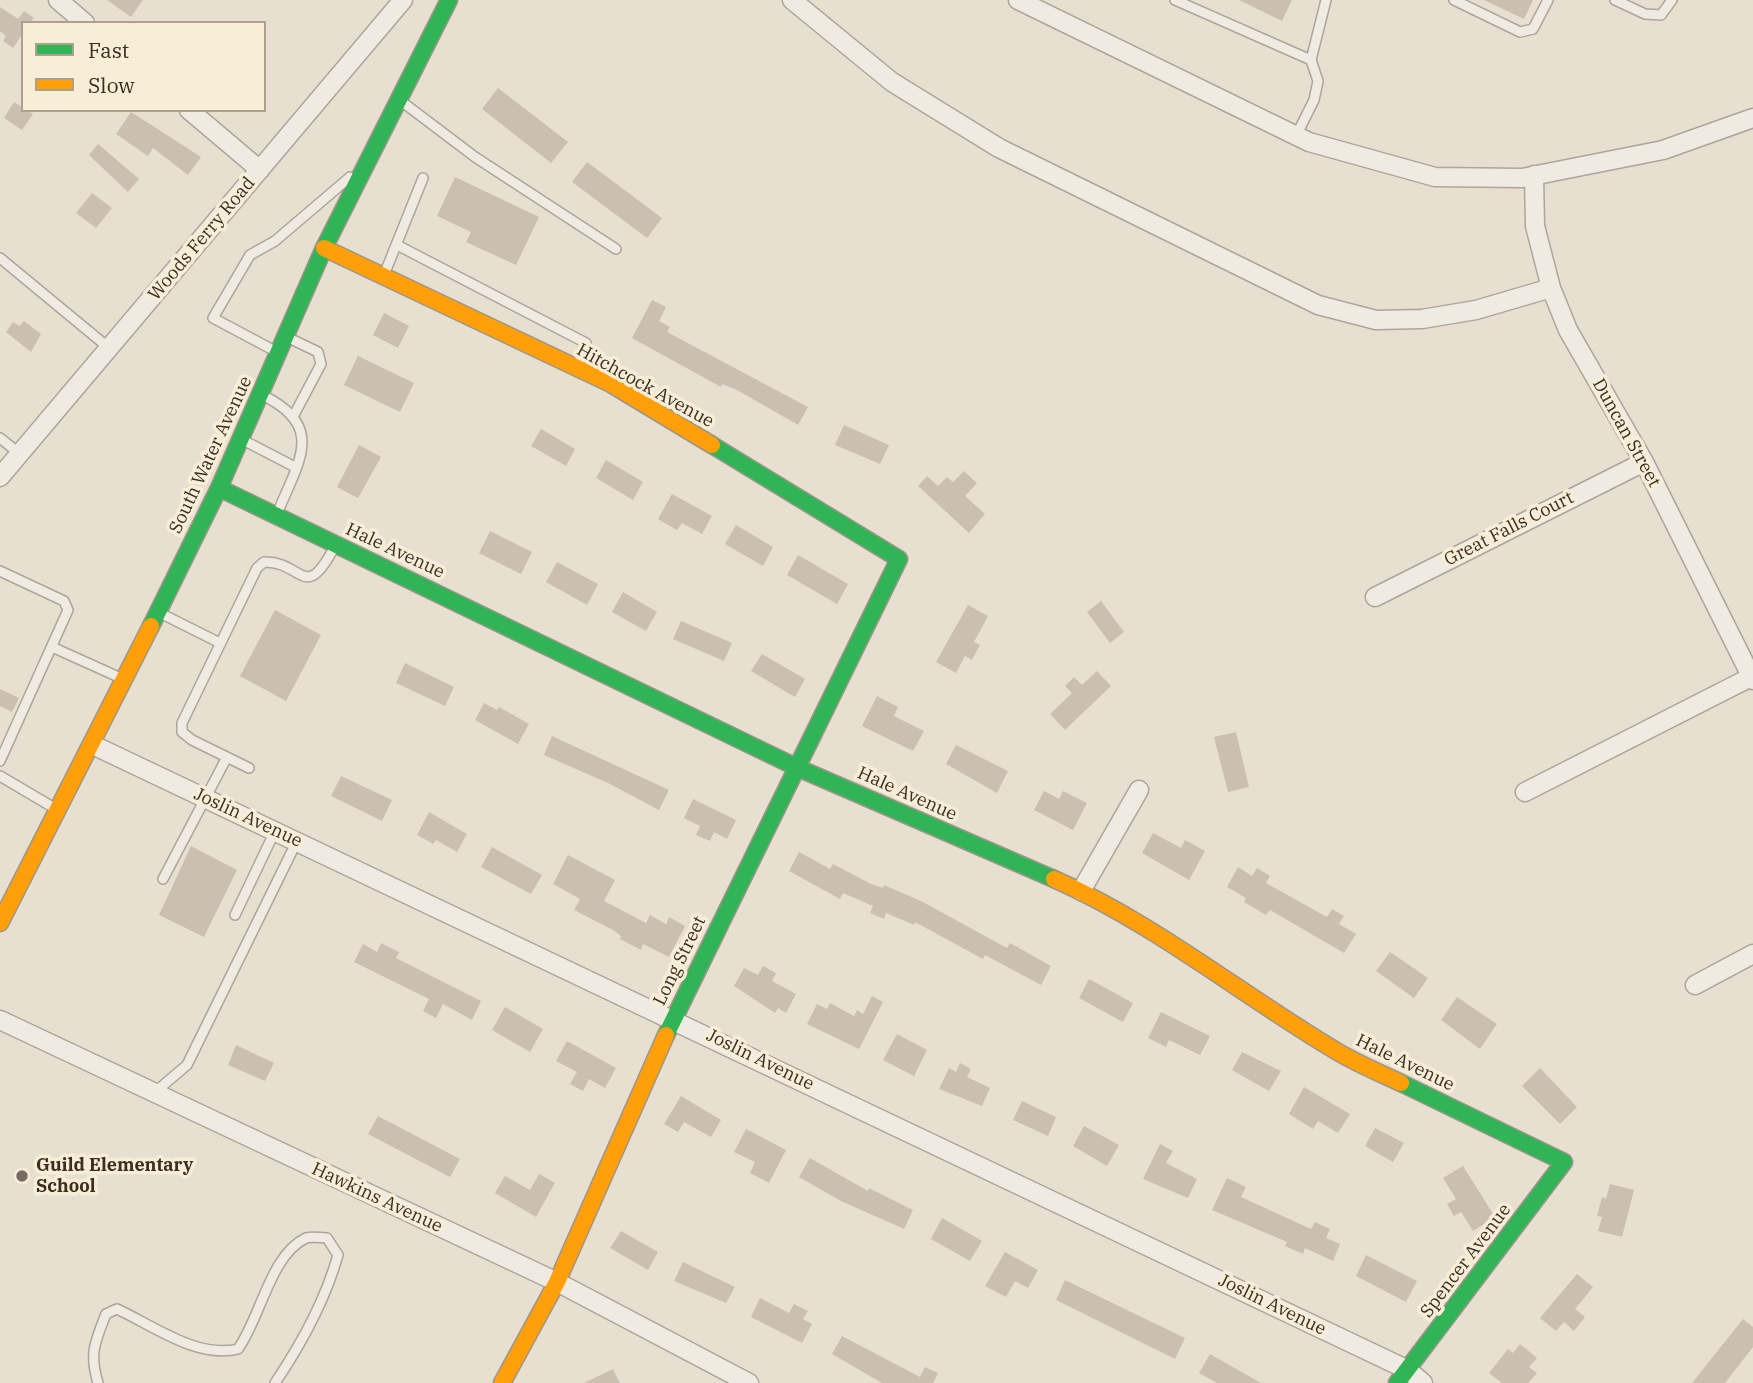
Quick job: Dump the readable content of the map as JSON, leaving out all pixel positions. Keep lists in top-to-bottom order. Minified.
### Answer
{"streets":{"street":["Woods Ferry Road","Hitchcock Avenue","Duncan Street","South Water Avenue","Great Falls Court","Hale Avenue","Joslin Avenue","Long Street","Hawkins Avenue","Spencer Avenue"]},"crossings":[["Hitchcock Avenue","South Water Avenue"],["Hitchcock Avenue","Long Street"],["Duncan Street","Great Falls Court"],["South Water Avenue","Hale Avenue"],["South Water Avenue","Joslin Avenue"],["Hale Avenue","Long Street"],["Hale Avenue","Spencer Avenue"],["Joslin Avenue","Long Street"],["Joslin Avenue","Spencer Avenue"],["Long Street","Hawkins Avenue"]],"places":["Guild Elementary School"],"legend":["Fast","Slow"]}
